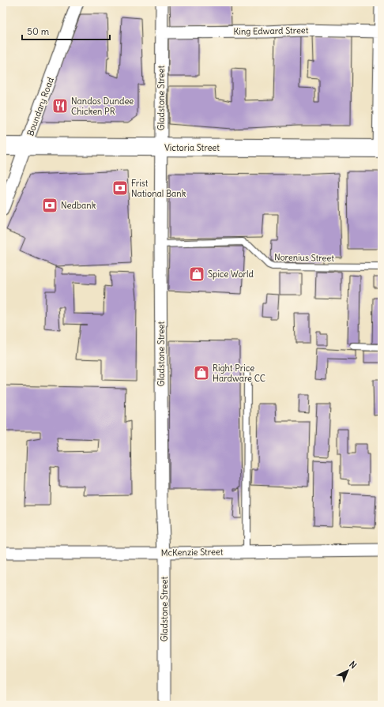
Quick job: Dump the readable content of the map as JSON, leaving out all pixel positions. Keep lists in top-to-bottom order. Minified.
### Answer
{"streets":{"main road":["Victoria Street"],"street":["King Edward Street","Gladstone Street","Boundary Road","McKenzie Street"],"lane":["Norenius Street"]},"crossings":[["King Edward Street","Gladstone Street"],["Gladstone Street","Victoria Street"],["Gladstone Street","Norenius Street"],["Gladstone Street","McKenzie Street"],["Boundary Road","Victoria Street"]],"places":{"restaurant":["Nandos Dundee Chicken PR"],"bank":["Frist National Bank","Nedbank"],"shop":["Spice World","Right Price Hardware CC"]},"scale_bar":"50 m","north":"top right"}
